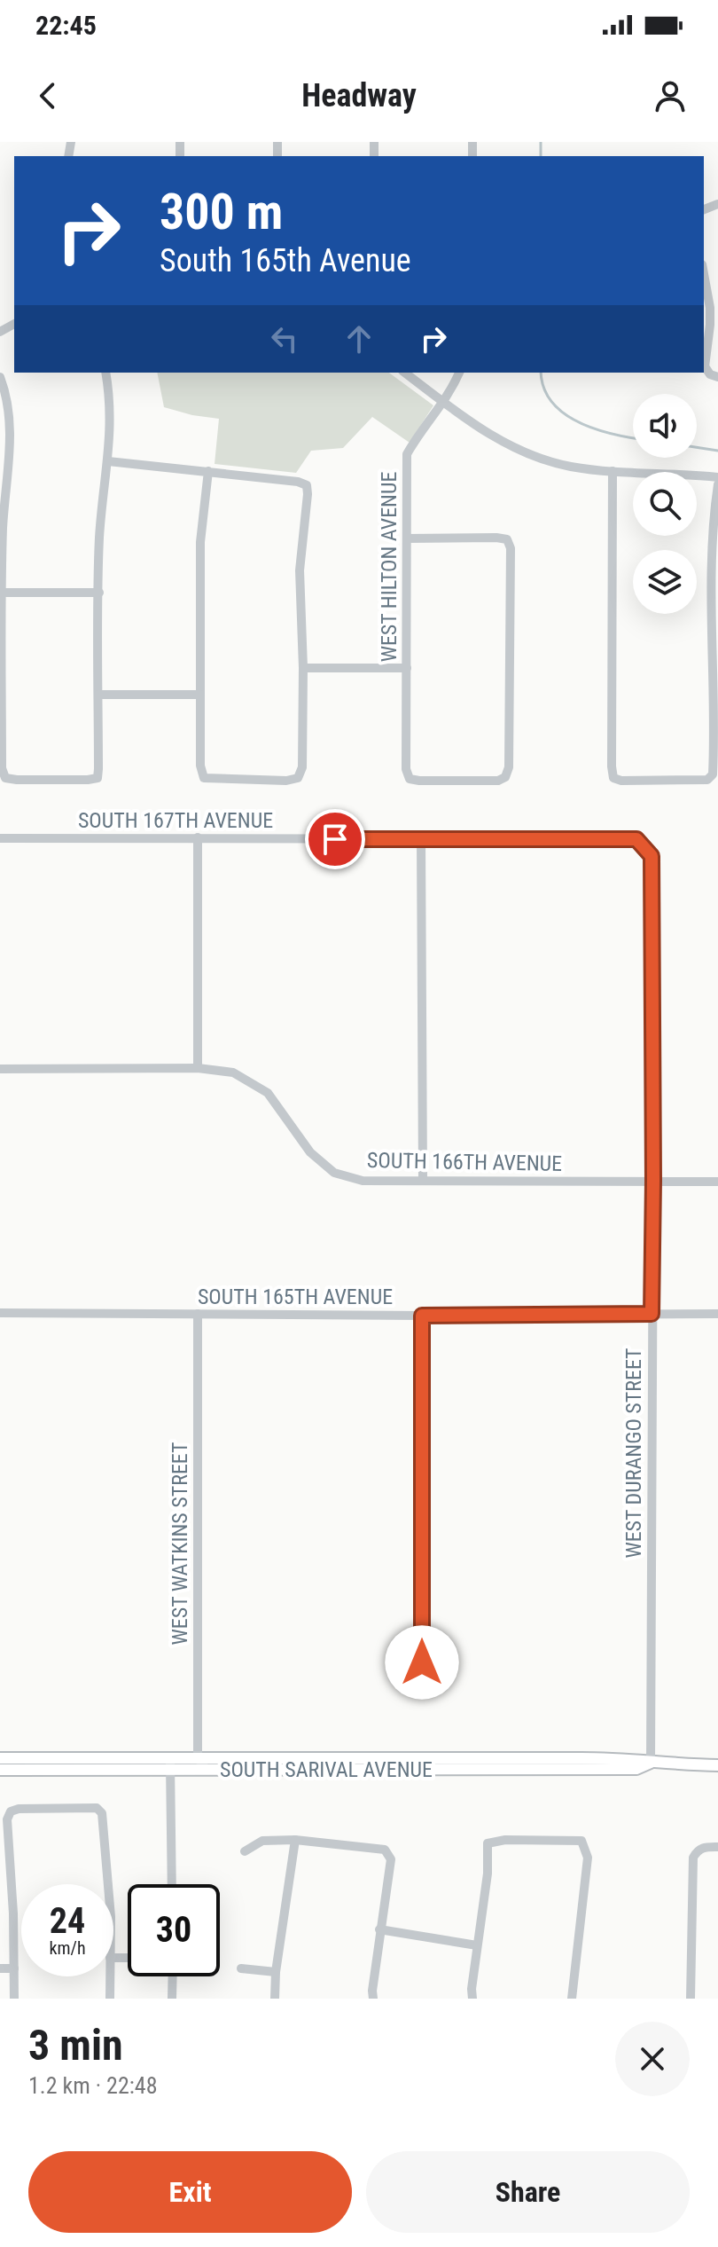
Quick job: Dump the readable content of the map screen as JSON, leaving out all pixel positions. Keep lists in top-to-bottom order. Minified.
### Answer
{"streets":{"main road":["SOUTH SARIVAL AVENUE"],"street":["WEST HILTON AVENUE","SOUTH 167TH AVENUE","SOUTH 166TH AVENUE","SOUTH 165TH AVENUE","WEST DURANGO STREET","WEST WATKINS STREET"]},"crossings":[["SOUTH 167TH AVENUE","WEST DURANGO STREET"],["SOUTH 166TH AVENUE","WEST DURANGO STREET"],["SOUTH 165TH AVENUE","WEST DURANGO STREET"],["SOUTH 165TH AVENUE","WEST WATKINS STREET"],["WEST DURANGO STREET","SOUTH SARIVAL AVENUE"],["WEST WATKINS STREET","SOUTH SARIVAL AVENUE"]],"page":{"status":"22:45","header":"Headway","turn":["300 m","South 165th Avenue"],"speed":"24 km/h","limit":"30","heading":["3 min","1.2 km · 22:48"],"buttons":["Exit","Share"]}}
